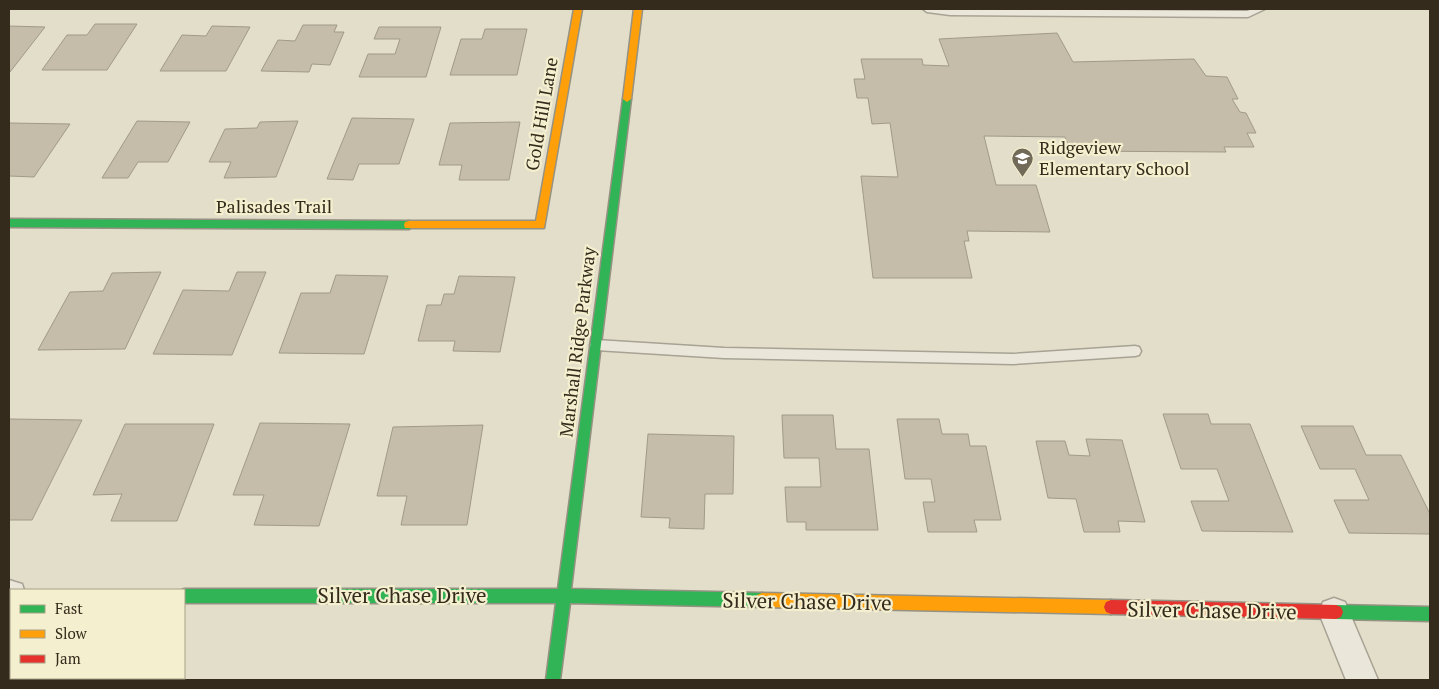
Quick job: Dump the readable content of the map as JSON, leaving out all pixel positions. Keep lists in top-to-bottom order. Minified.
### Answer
{"streets":{"street":["Gold Hill Lane","Palisades Trail","Marshall Ridge Parkway","Silver Chase Drive"]},"crossings":[["Gold Hill Lane","Palisades Trail"],["Marshall Ridge Parkway","Silver Chase Drive"]],"places":{"school or university":["Ridgeview Elementary School"]},"legend":["Fast","Slow","Jam"]}
